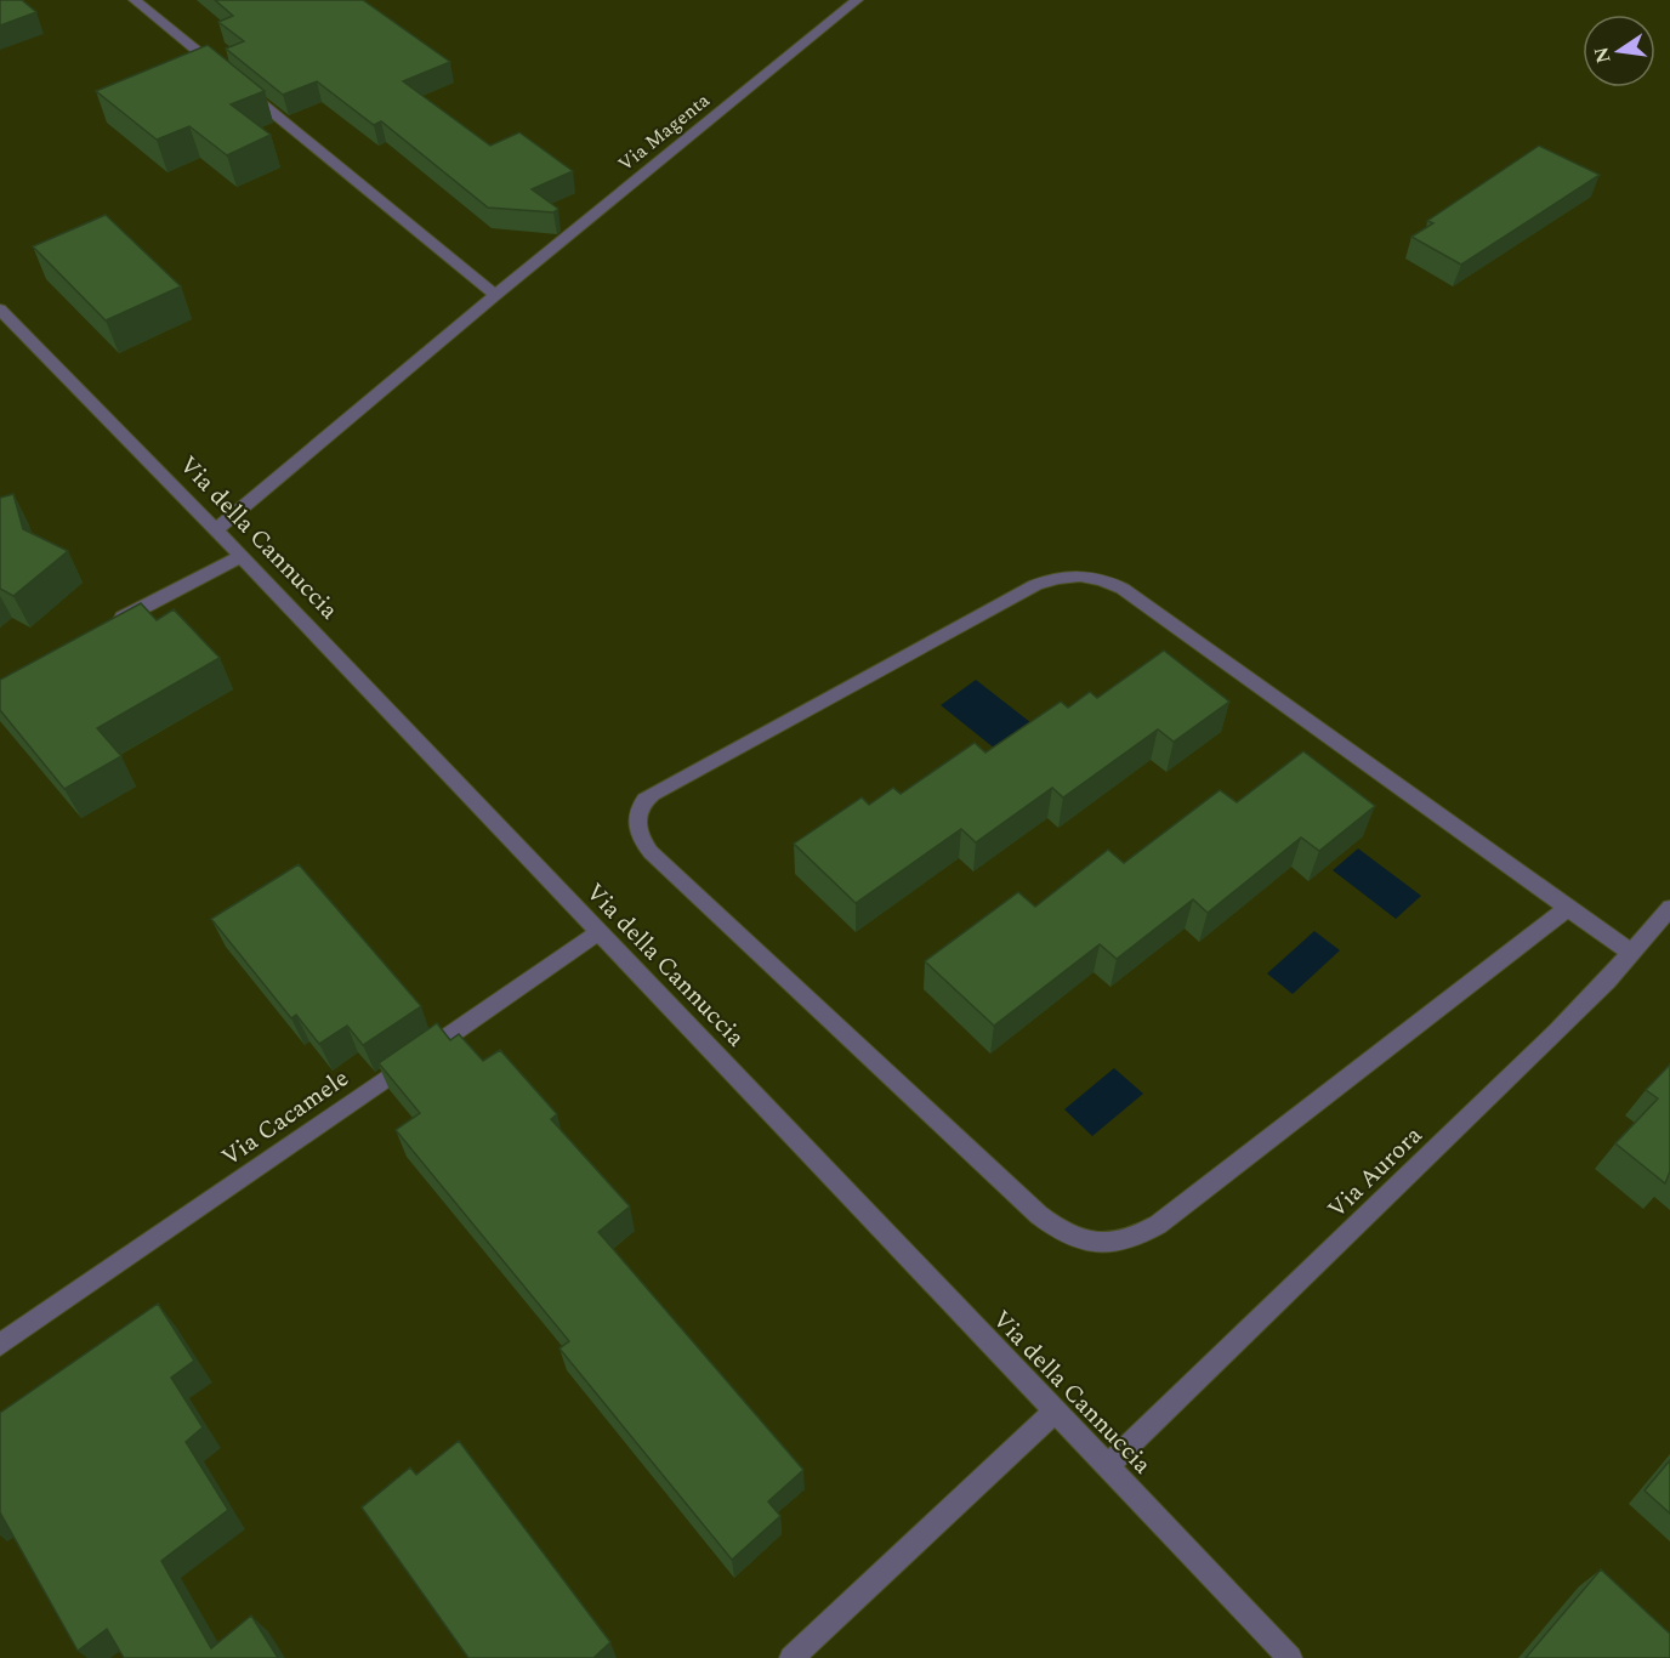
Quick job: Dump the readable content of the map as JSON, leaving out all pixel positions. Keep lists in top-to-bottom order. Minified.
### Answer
{"streets":{"street":["Via Magenta","Via della Cannuccia","Via Cacamele","Via Aurora"]},"crossings":[["Via Magenta","Via della Cannuccia"],["Via della Cannuccia","Via Cacamele"],["Via della Cannuccia","Via Aurora"]],"north":"left"}
